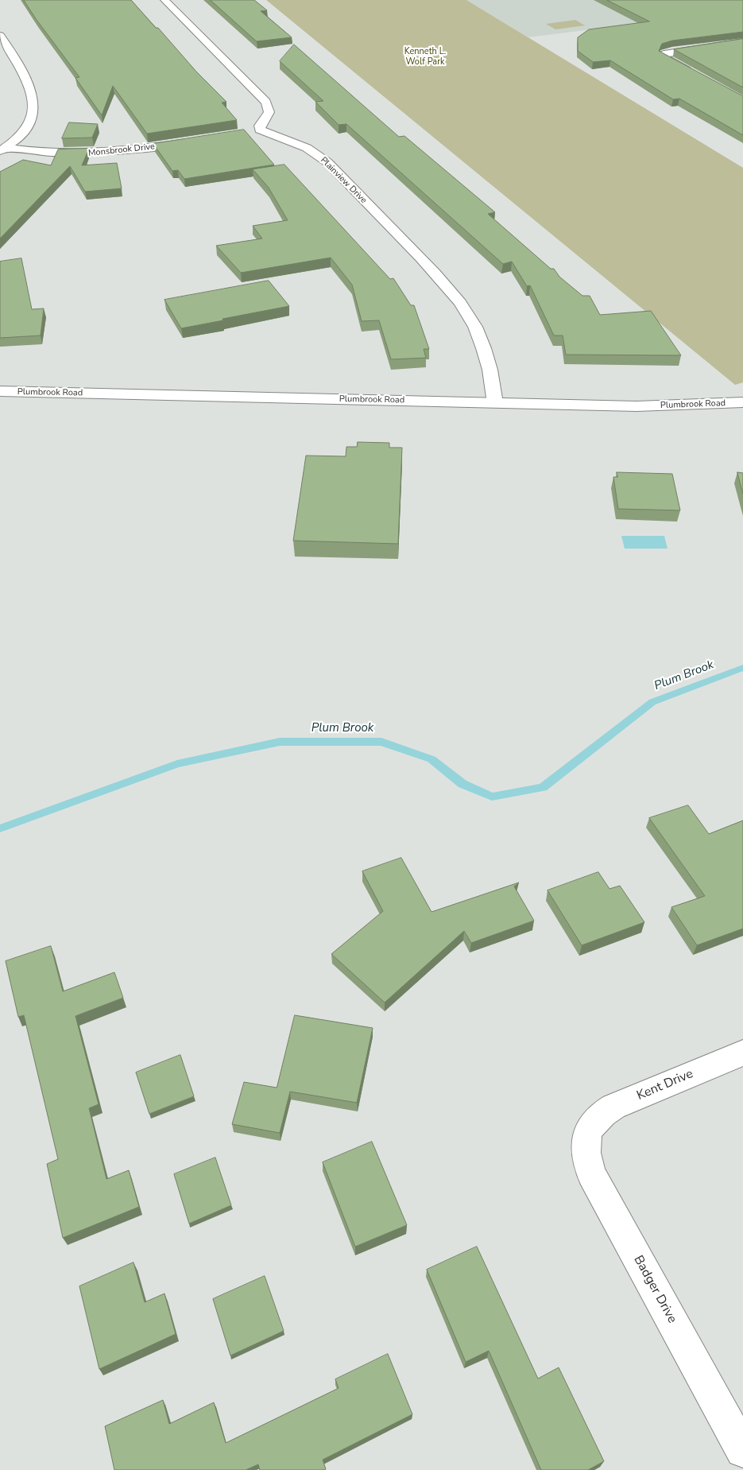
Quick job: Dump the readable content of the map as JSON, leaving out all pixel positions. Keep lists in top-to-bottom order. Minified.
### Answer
{"streets":{"street":["Monsbrook Drive","Plainview Drive","Plumbrook Road","Kent Drive","Badger Drive"]},"crossings":[["Plainview Drive","Plumbrook Road"],["Kent Drive","Badger Drive"]],"water":["Plum Brook"],"parks":["Kenneth L. Wolf Park"]}
